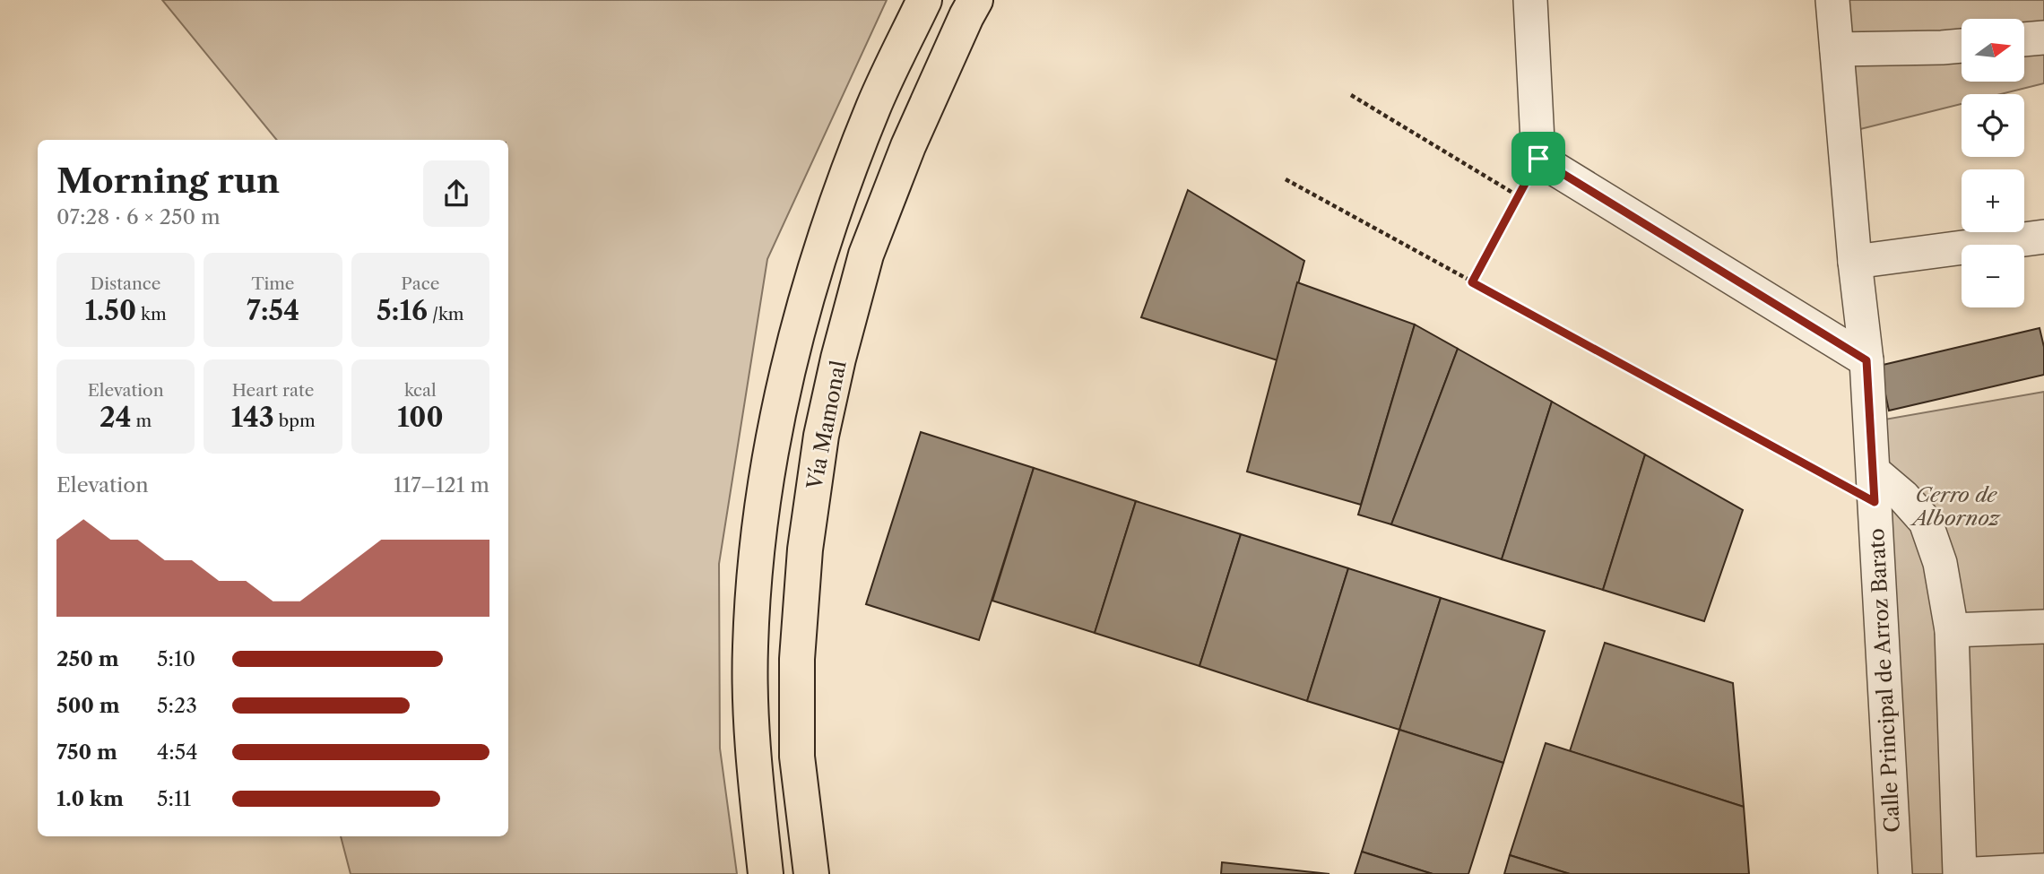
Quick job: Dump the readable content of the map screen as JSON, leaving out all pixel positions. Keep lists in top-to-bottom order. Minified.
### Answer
{"streets":{"main road":["Vía Mamonal"],"street":["Calle Principal de Arroz Barato"]},"parks":["Cerro de Albornoz"],"north":"right","page":{"map_buttons":["+","−"],"heading":["Morning run","07:28 · 6 × 250 m"],"stats":[["Distance","1.50 km"],["Time","7:54"],["Pace","5:16 /km"],["Elevation","24 m"],["Heart rate","143 bpm"],["kcal","100"]],"chart":["Elevation","117–121 m"],"list":[{"name":"250 m","note":"5:10"},{"name":"500 m","note":"5:23"},{"name":"750 m","note":"4:54"},{"name":"1.0 km","note":"5:11"}]}}
